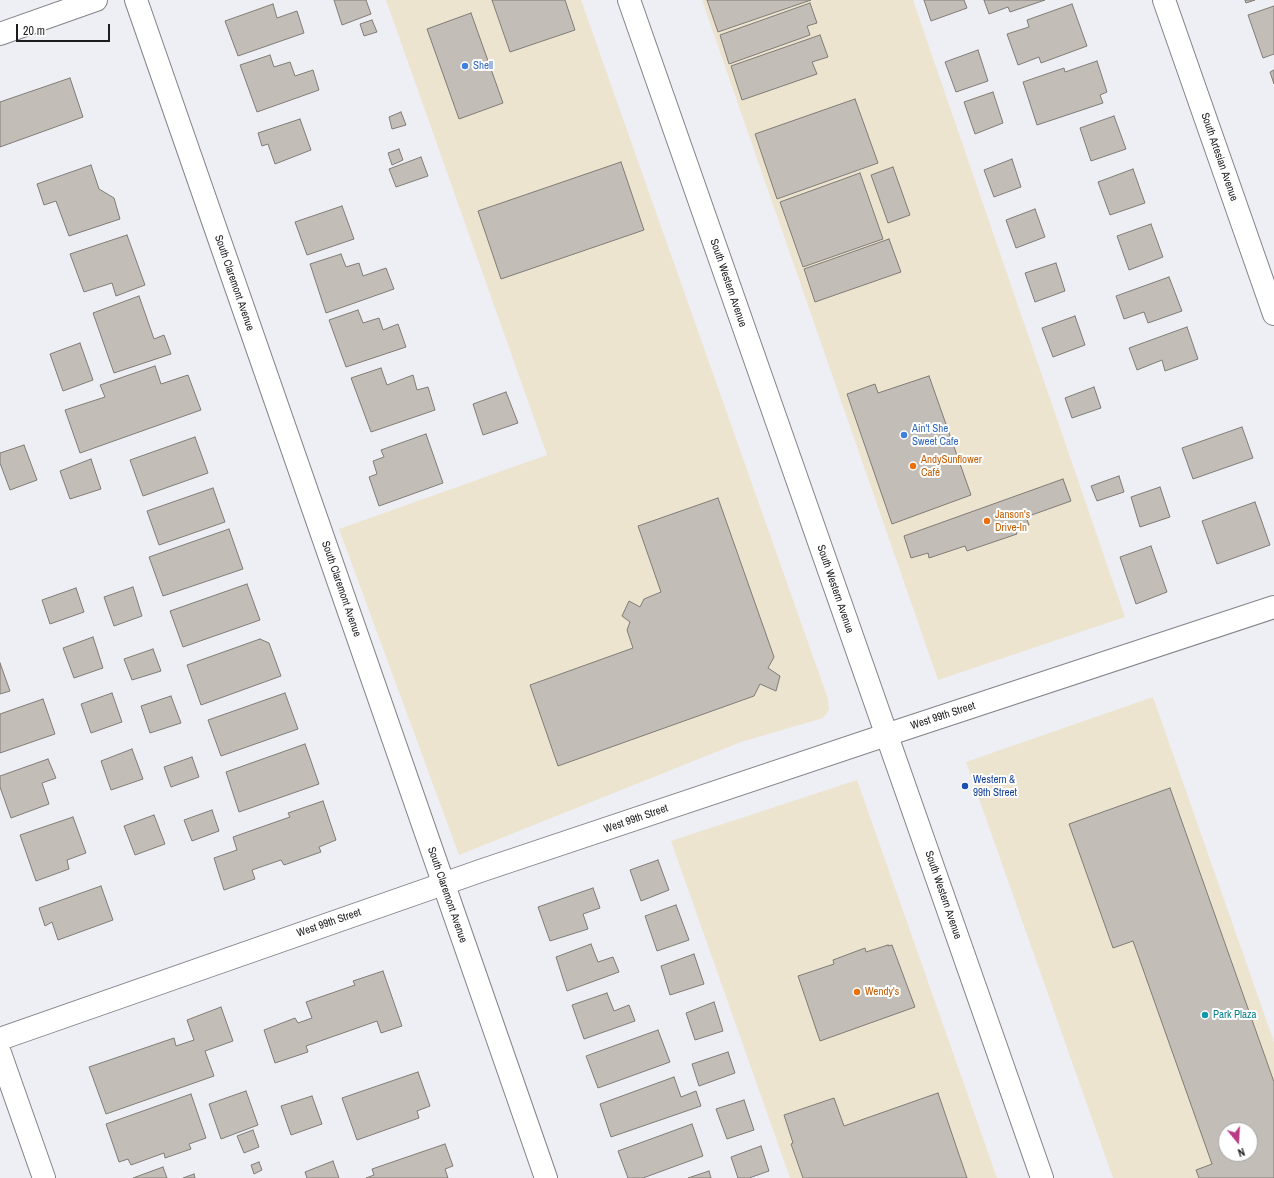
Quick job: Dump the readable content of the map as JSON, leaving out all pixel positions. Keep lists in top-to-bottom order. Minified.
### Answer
{"streets":{"street":["South Artesian Avenue","South Claremont Avenue","South Western Avenue","West 99th Street"]},"crossings":[["South Claremont Avenue","West 99th Street"],["South Western Avenue","West 99th Street"]],"places":["Shell","Ain't She Sweet Cafe","AndySunflower Café","Janson's Drive-In","Western & 99th Street","Wendy's","Park Plaza"],"scale_bar":"20 m","north":"bottom"}
